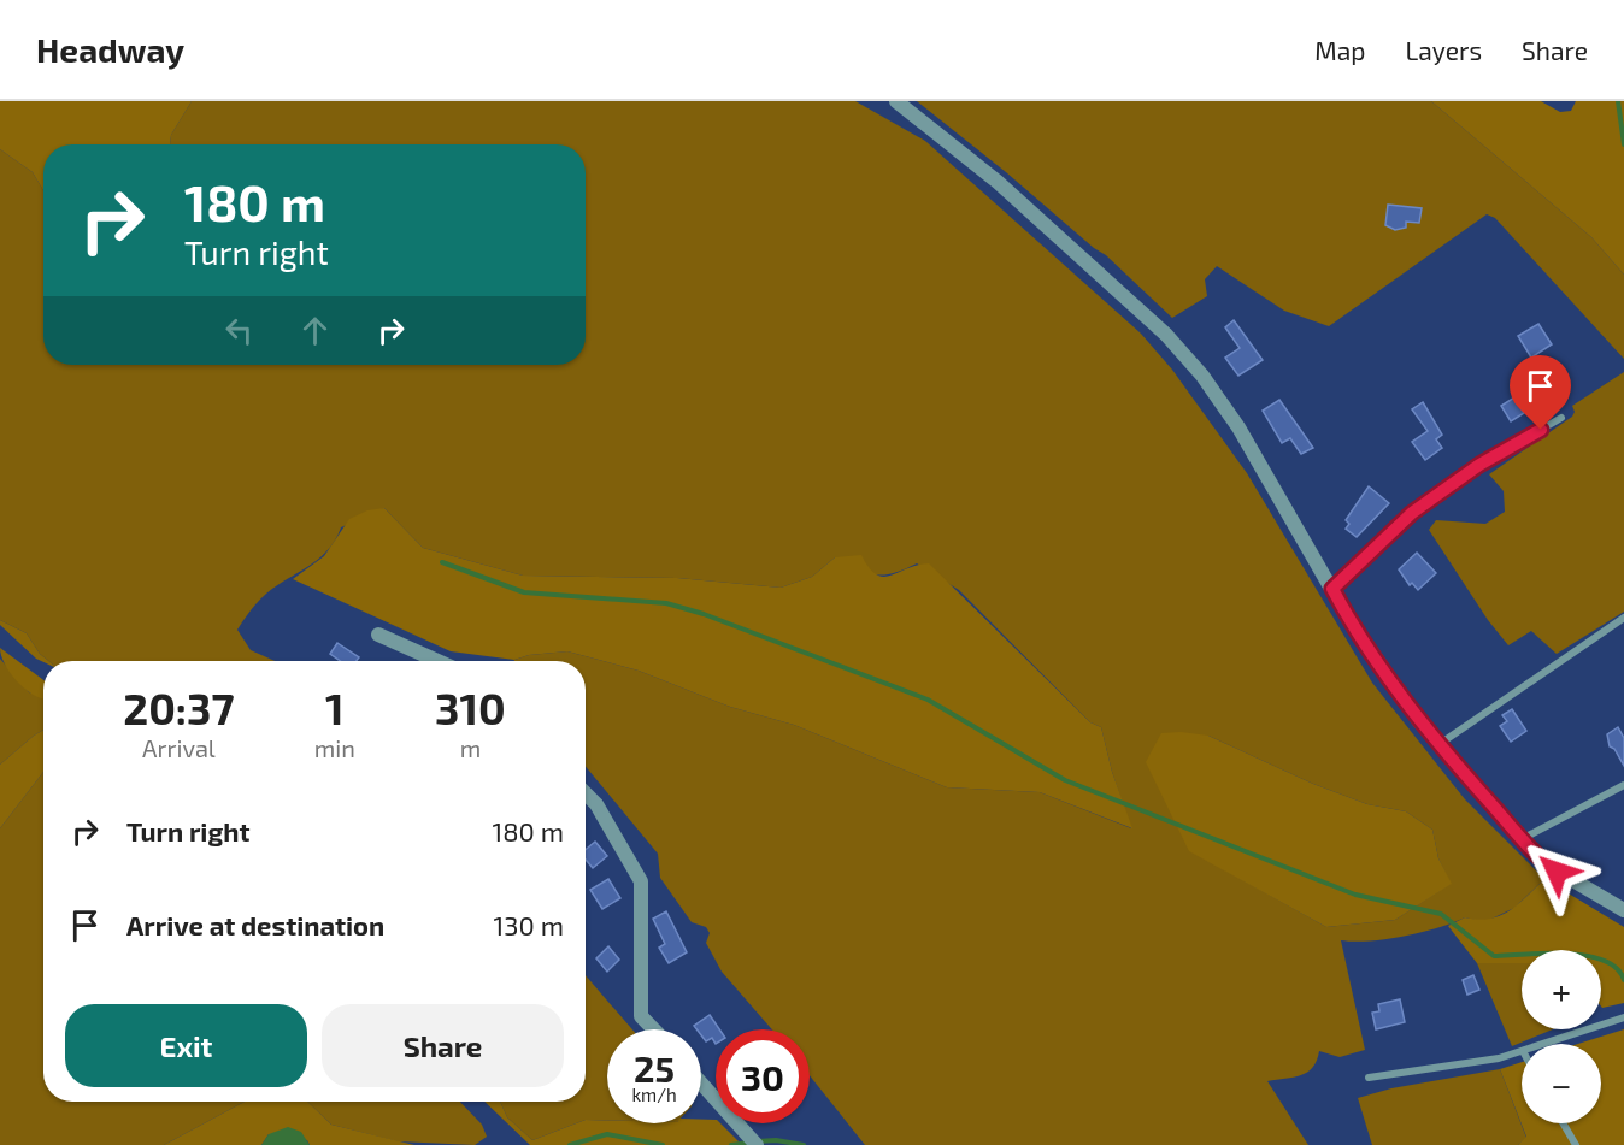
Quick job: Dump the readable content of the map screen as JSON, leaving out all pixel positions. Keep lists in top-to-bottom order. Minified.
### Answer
{"page":{"header":"Headway","nav":["Map","Layers","Share"],"turn":["180 m","Turn right"],"eta":["20:37","Arrival","1","min","310","m"],"list":[{"name":"Turn right","value":"180 m"},{"name":"Arrive at destination","value":"130 m"}],"map_buttons":["+","−"],"buttons":["Exit","Share"],"speed":"25 km/h","limit":"30"}}
